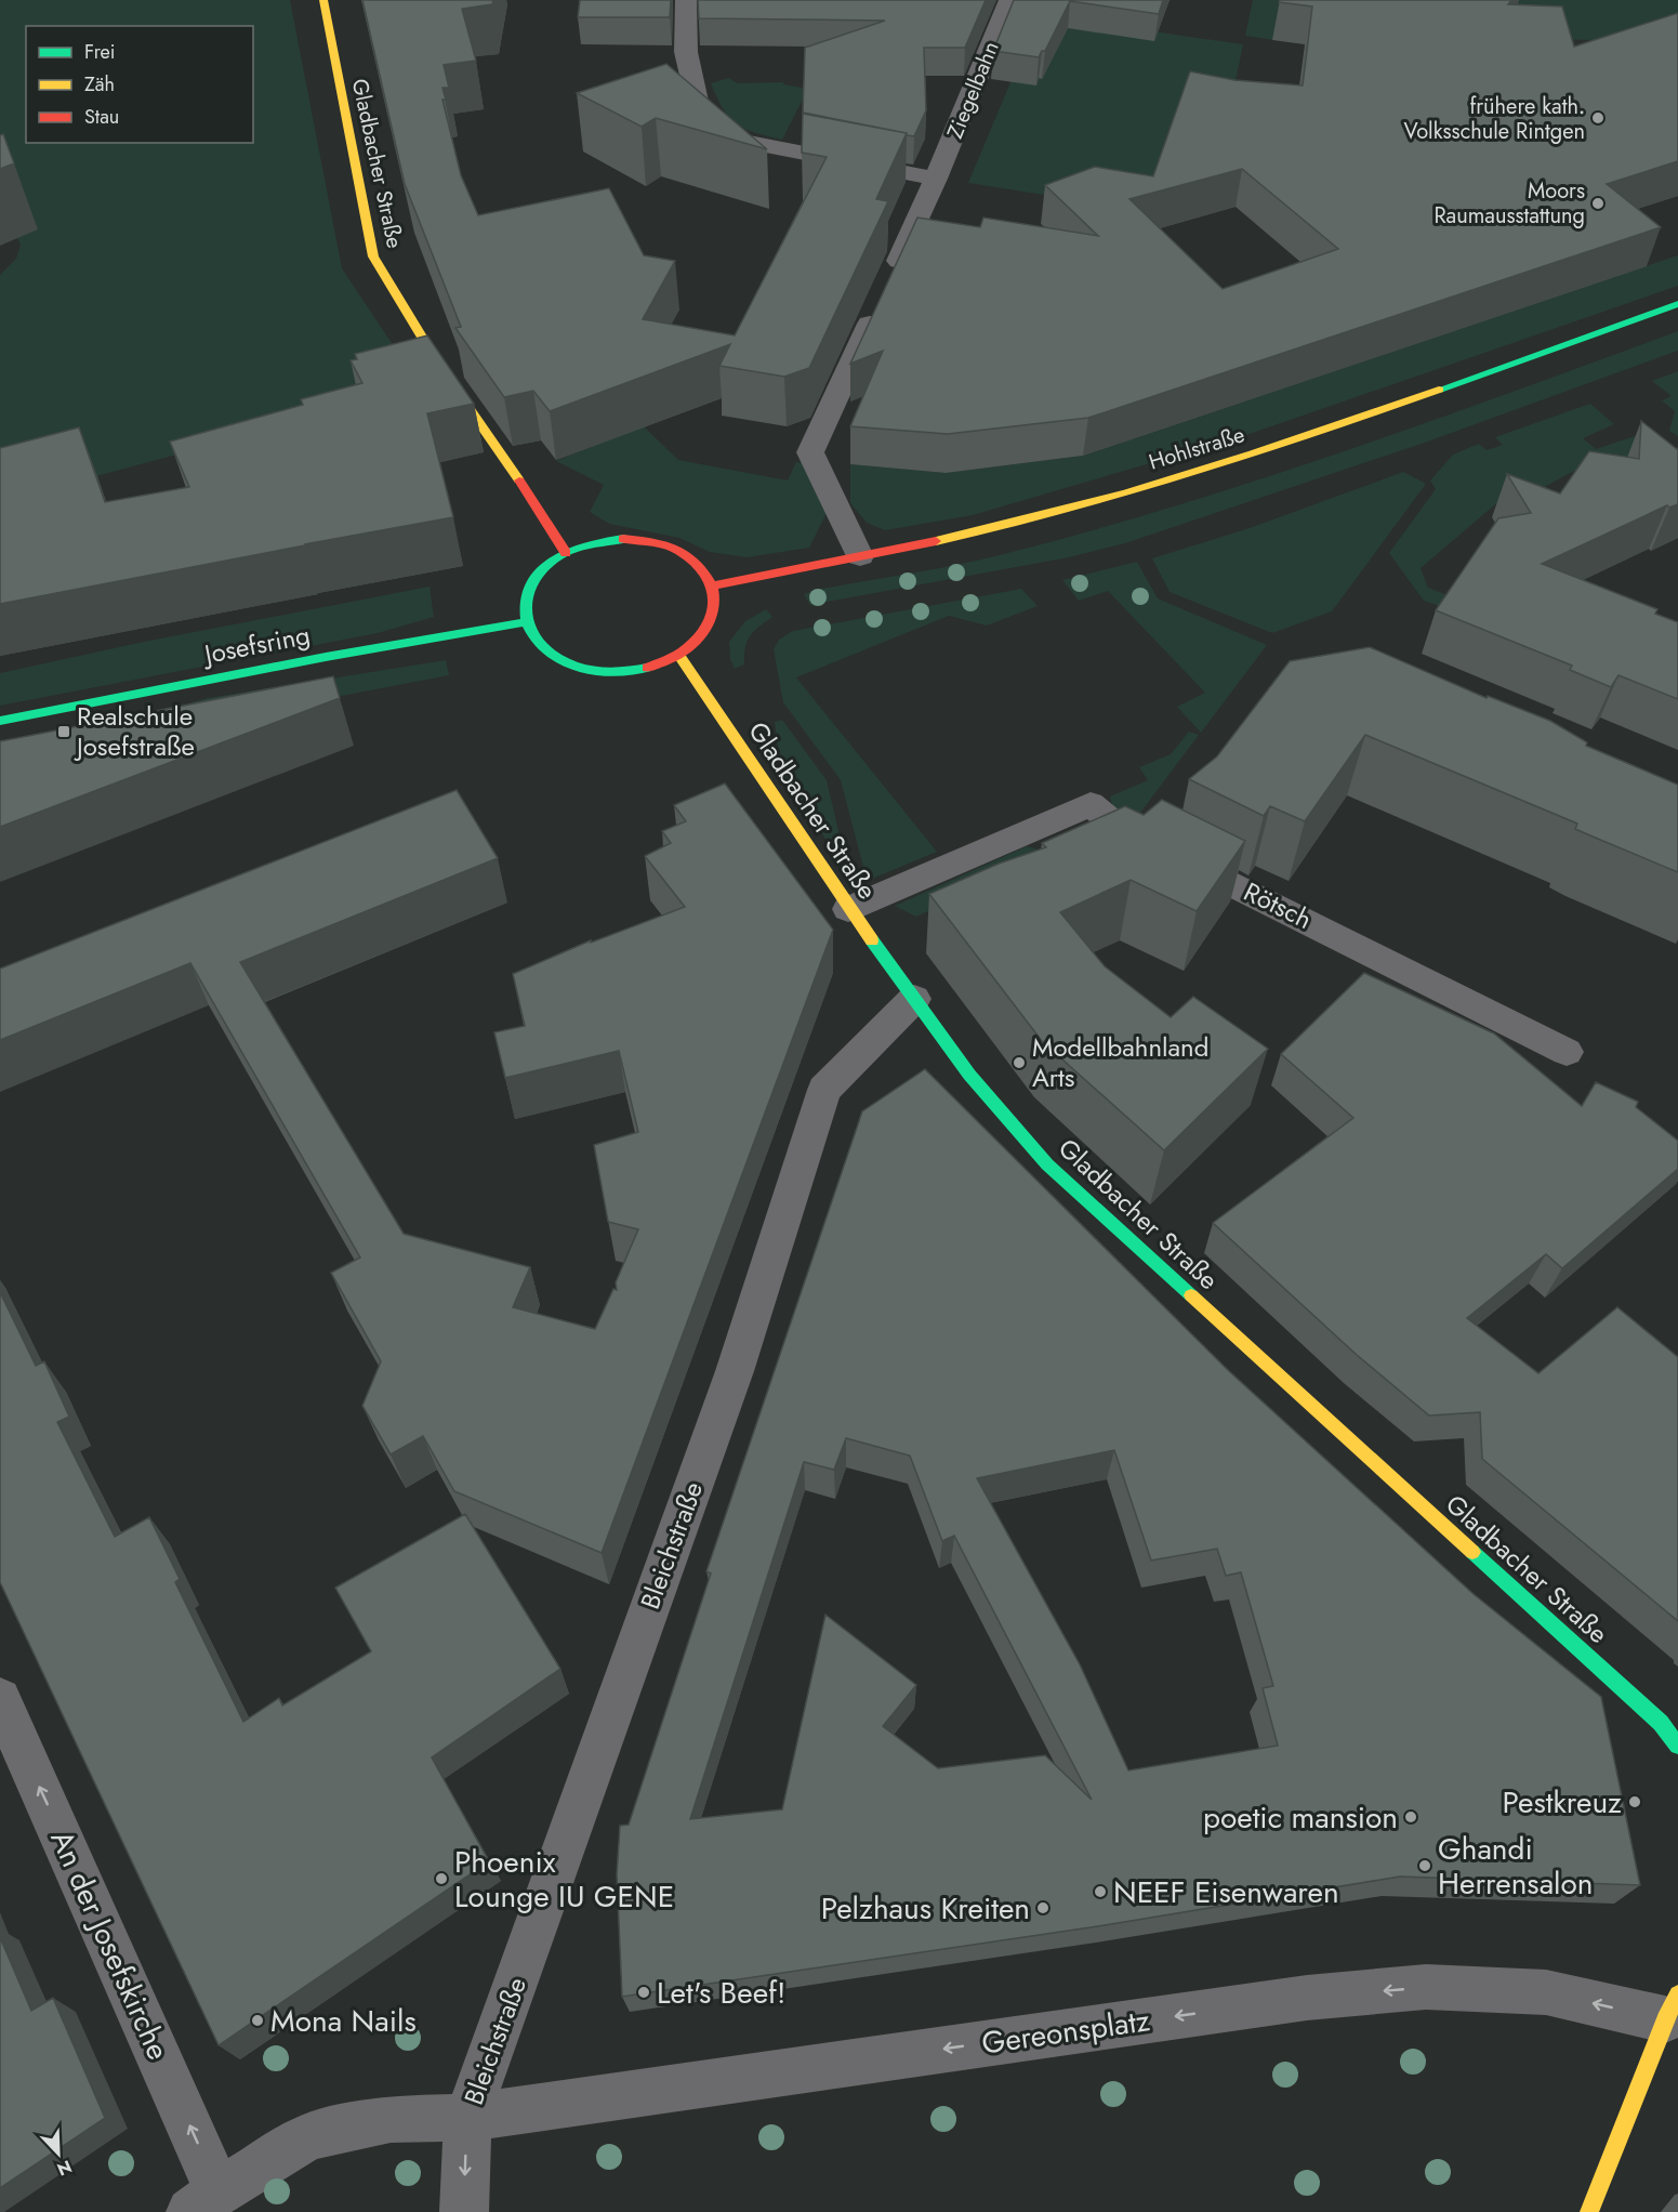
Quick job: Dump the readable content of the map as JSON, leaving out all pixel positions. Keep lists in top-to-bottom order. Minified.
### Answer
{"streets":{"main road":["Gladbacher Straße","Hohlstraße","Josefsring"],"street":["Ziegelbahn","Rötsch","Bleichstraße","An der Josefskirche","Gereonsplatz"]},"crossings":[["Ziegelbahn","Hohlstraße"],["Gladbacher Straße","Hohlstraße"],["Gladbacher Straße","Josefsring"],["Gladbacher Straße","Rötsch"],["Gladbacher Straße","Bleichstraße"],["Hohlstraße","Josefsring"],["Bleichstraße","Gereonsplatz"],["An der Josefskirche","Gereonsplatz"]],"one_way":["An der Josefskirche","Gereonsplatz"],"places":{"other":["frühere kath. Volksschule Rintgen","Moors Raumausstattung","Modellbahnland Arts","Pestkreuz","poetic mansion","Ghandi Herrensalon","Phoenix Lounge IU GENE","NEEF Eisenwaren","Pelzhaus Kreiten","Let's Beef!","Mona Nails"],"transit":["Realschule Josefstraße"]},"legend":["Frei","Zäh","Stau"],"north":"bottom right"}
